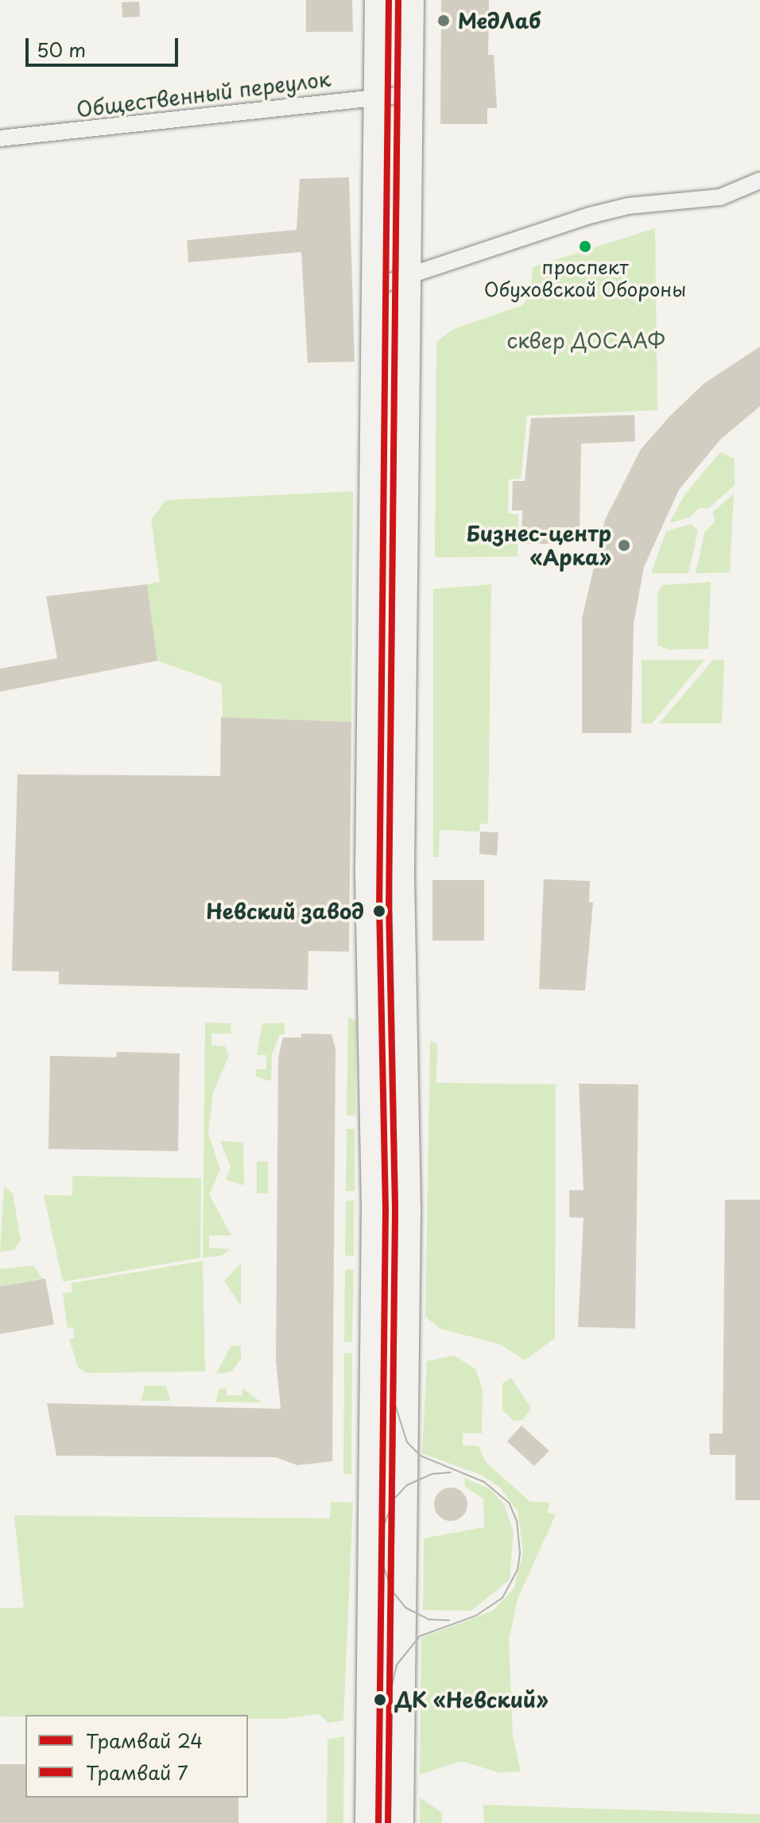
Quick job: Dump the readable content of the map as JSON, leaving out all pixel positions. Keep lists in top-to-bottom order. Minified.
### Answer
{"streets":{"street":["Общественный переулок"]},"parks":["сквер ДОСААФ"],"places":["МедЛаб","проспект Обуховской Обороны","Бизнес-центр «Арка»","Невский завод","ДК «Невский»"],"lines":["tram line 24","tram line 7"],"legend":["Трамвай 24","Трамвай 7"],"scale_bar":"50 m"}
